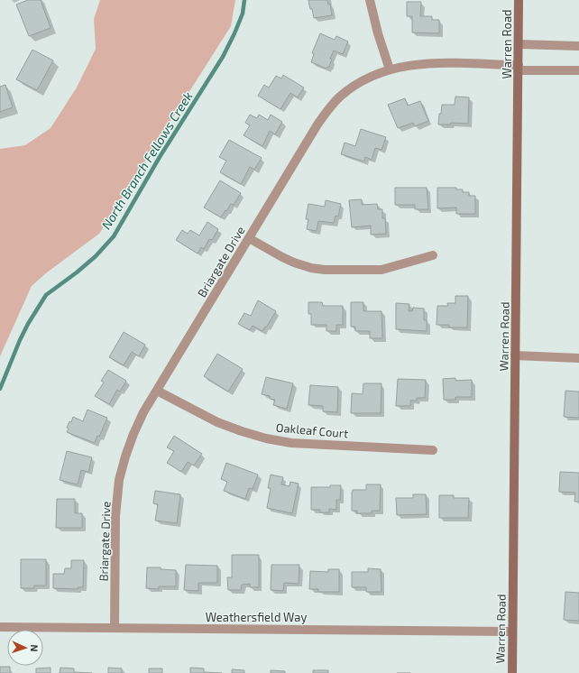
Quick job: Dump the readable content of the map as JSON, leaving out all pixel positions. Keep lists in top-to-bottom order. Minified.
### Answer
{"streets":{"main road":["Warren Road"],"street":["Briargate Drive","Oakleaf Court","Weathersfield Way"]},"crossings":[["Warren Road","Briargate Drive"],["Warren Road","Weathersfield Way"],["Briargate Drive","Oakleaf Court"],["Briargate Drive","Weathersfield Way"]],"water":["North Branch Fellows Creek"],"north":"right"}
